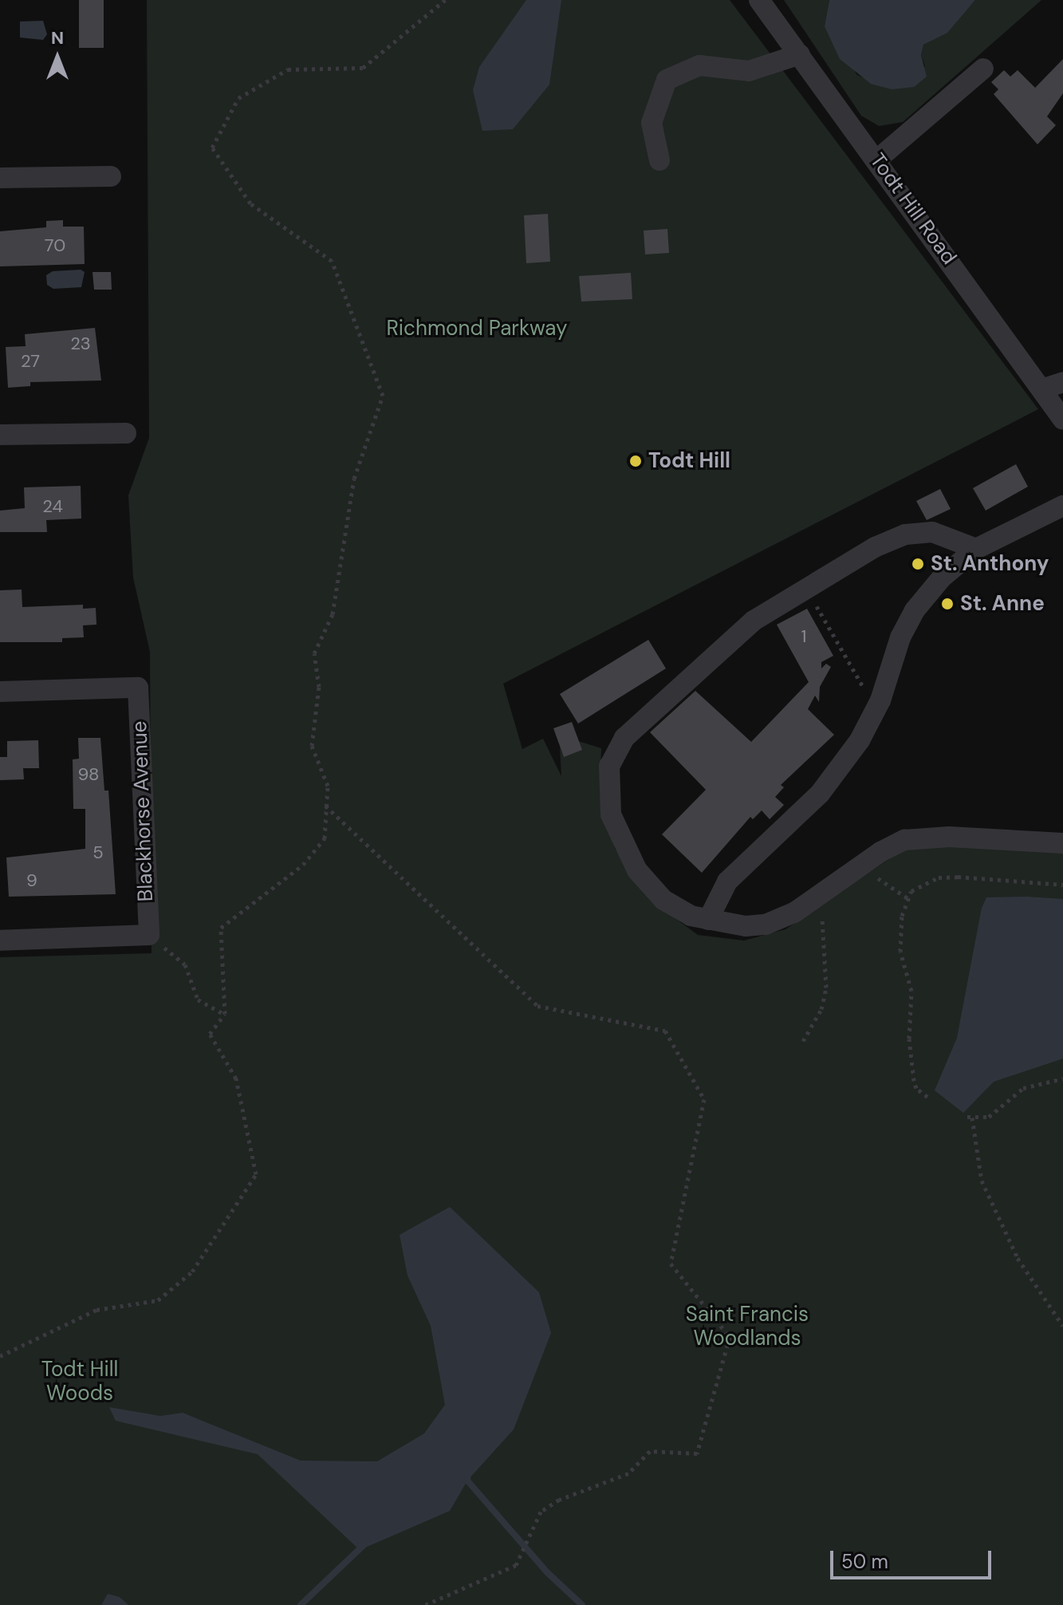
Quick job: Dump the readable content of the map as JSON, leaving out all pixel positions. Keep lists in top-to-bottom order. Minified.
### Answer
{"streets":{"street":["Todt Hill Road","Blackhorse Avenue"]},"parks":["Richmond Parkway","Saint Francis Woodlands","Todt Hill Woods"],"places":["Todt Hill","St. Anthony","St. Anne"],"house_numbers":["70","23","27","24","1","98","5","9"],"scale_bar":"50 m","north":"top"}
